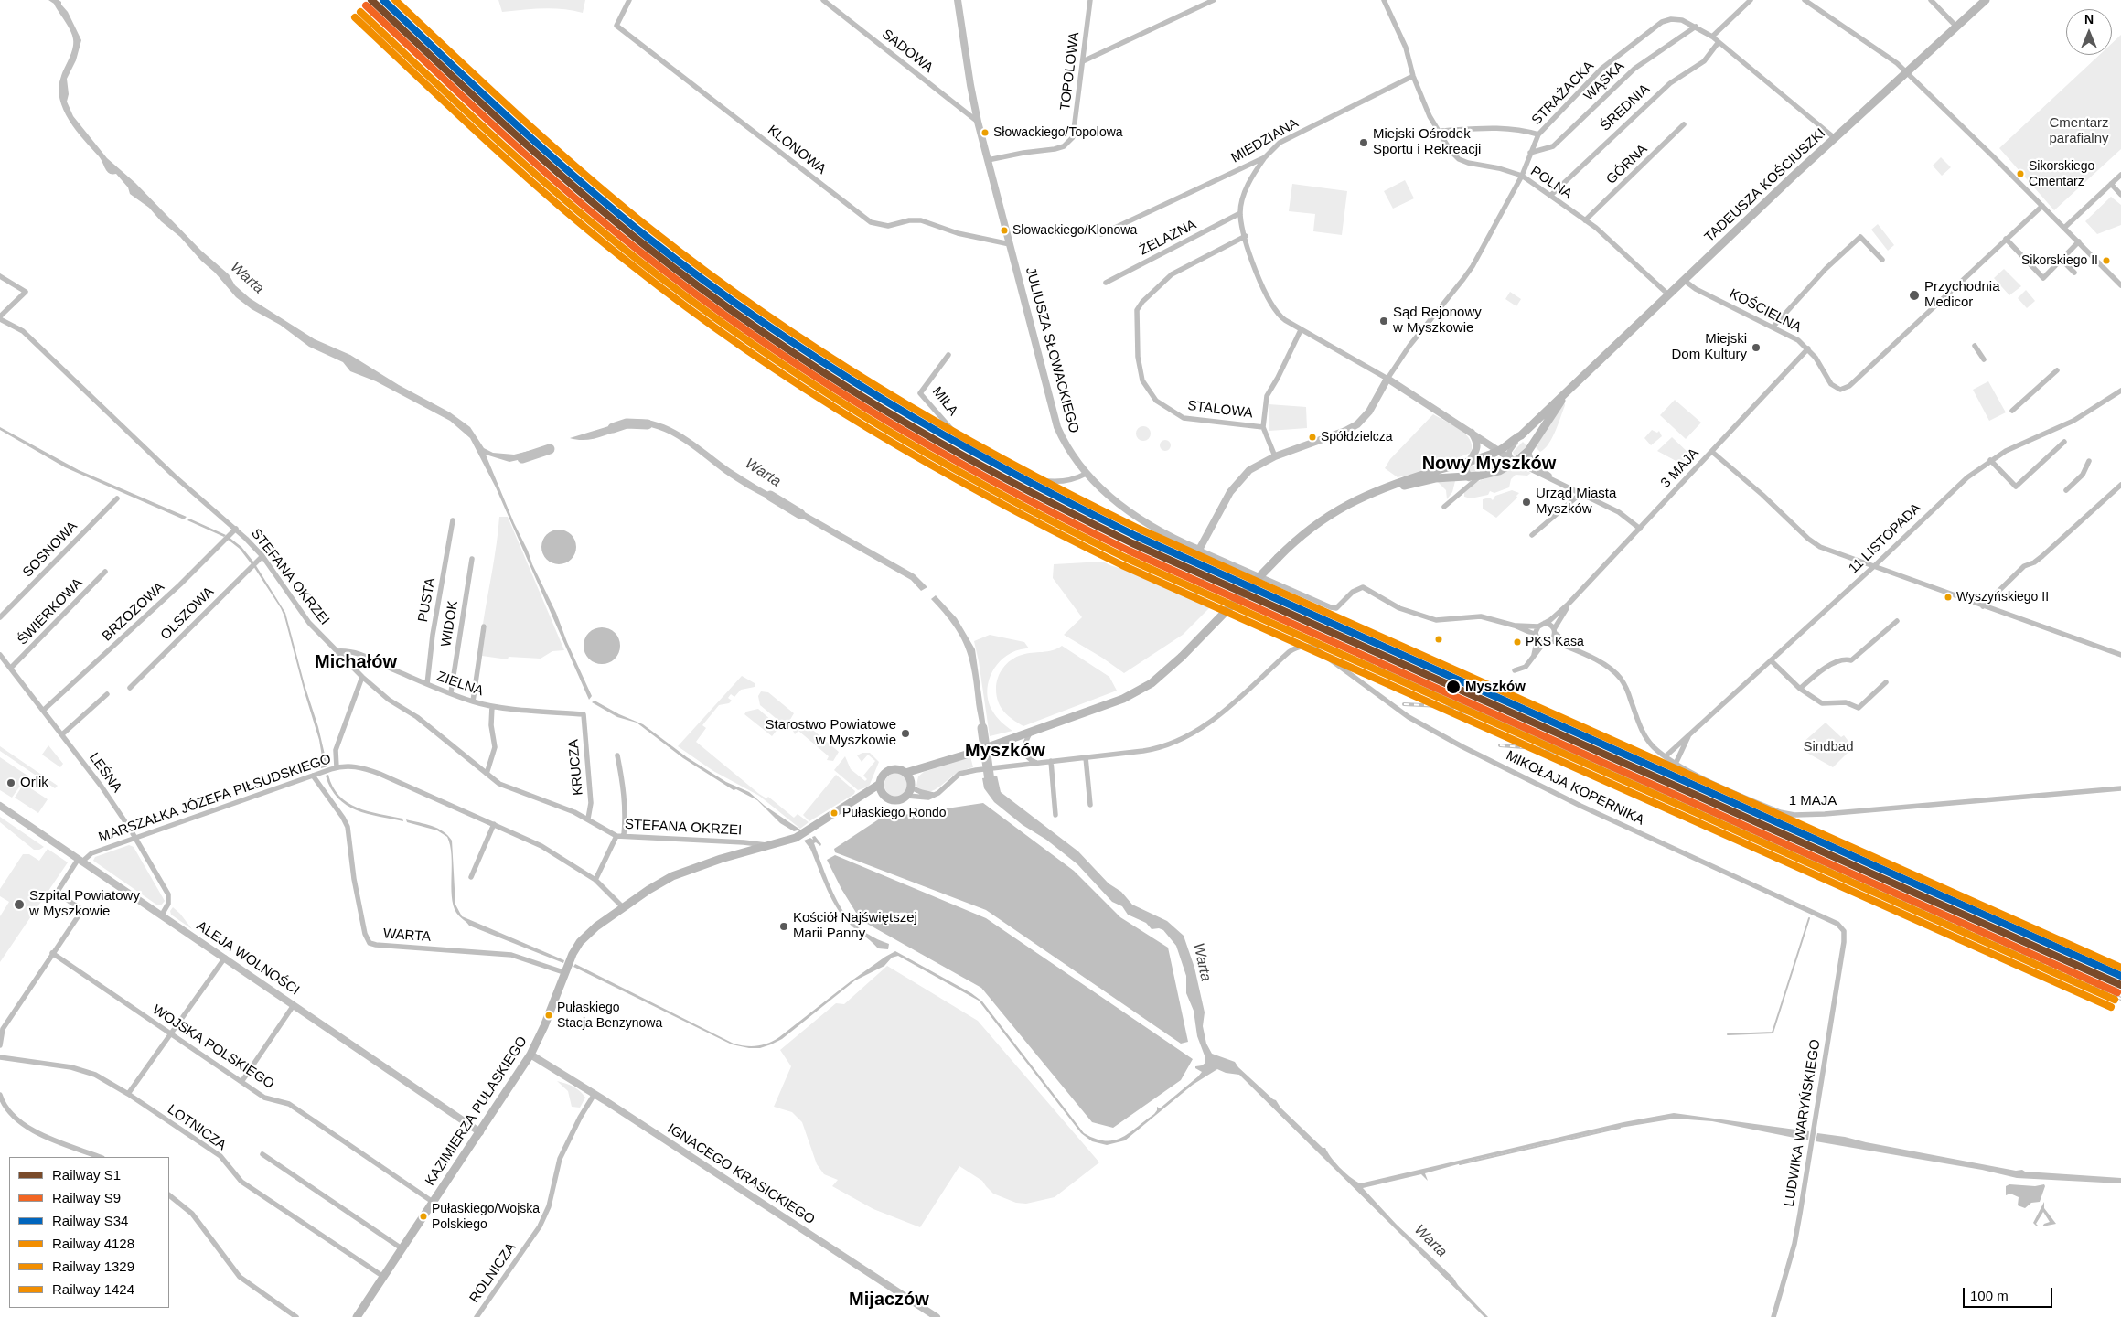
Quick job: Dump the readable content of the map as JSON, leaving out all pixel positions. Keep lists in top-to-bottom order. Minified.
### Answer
{"streets":{"main road":["TADEUSZA KOŚCIUSZKI","KAZIMIERZA PUŁASKIEGO"],"street":["SADOWA","TOPOLOWA","WĄSKA","STRAŻACKA","ŚREDNIA","MIEDZIANA","KLONOWA","GÓRNA","POLNA","ŻELAZNA","KOŚCIELNA","JULIUSZA SŁOWACKIEGO","MIŁA","STALOWA","3 MAJA","11 LISTOPADA","SOSNOWA","STEFANA OKRZEI","PUSTA","ŚWIERKOWA","BRZOZOWA","OLSZOWA","WIDOK","ZIELNA","KRUCZA","LEŚNA","MIKOŁAJA KOPERNIKA","MARSZAŁKA JÓZEFA PIŁSUDSKIEGO","1 MAJA","WARTA","ALEJA WOLNOŚCI","WOJSKA POLSKIEGO","LUDWIKA WARYŃSKIEGO","LOTNICZA","IGNACEGO KRASICKIEGO","ROLNICZA"]},"crossings":[["SADOWA","JULIUSZA SŁOWACKIEGO"],["TOPOLOWA","JULIUSZA SŁOWACKIEGO"],["WĄSKA","STRAŻACKA"],["STRAŻACKA","ŚREDNIA"],["STRAŻACKA","POLNA"],["STRAŻACKA","TADEUSZA KOŚCIUSZKI"],["ŚREDNIA","POLNA"],["MIEDZIANA","POLNA"],["KLONOWA","JULIUSZA SŁOWACKIEGO"],["GÓRNA","POLNA"],["POLNA","TADEUSZA KOŚCIUSZKI"],["TADEUSZA KOŚCIUSZKI","KOŚCIELNA"],["KOŚCIELNA","3 MAJA"],["JULIUSZA SŁOWACKIEGO","MIŁA"],["3 MAJA","1 MAJA"],["11 LISTOPADA","1 MAJA"],["STEFANA OKRZEI","BRZOZOWA"],["STEFANA OKRZEI","OLSZOWA"],["STEFANA OKRZEI","ZIELNA"],["STEFANA OKRZEI","KRUCZA"],["STEFANA OKRZEI","KAZIMIERZA PUŁASKIEGO"],["PUSTA","ZIELNA"],["ŚWIERKOWA","LEŚNA"],["BRZOZOWA","LEŚNA"],["WIDOK","ZIELNA"],["ZIELNA","KRUCZA"],["LEŚNA","MARSZAŁKA JÓZEFA PIŁSUDSKIEGO"],["LEŚNA","ALEJA WOLNOŚCI"],["MIKOŁAJA KOPERNIKA","LUDWIKA WARYŃSKIEGO"],["MARSZAŁKA JÓZEFA PIŁSUDSKIEGO","WARTA"],["MARSZAŁKA JÓZEFA PIŁSUDSKIEGO","ALEJA WOLNOŚCI"],["MARSZAŁKA JÓZEFA PIŁSUDSKIEGO","KAZIMIERZA PUŁASKIEGO"],["WARTA","KAZIMIERZA PUŁASKIEGO"],["ALEJA WOLNOŚCI","KAZIMIERZA PUŁASKIEGO"],["WOJSKA POLSKIEGO","KAZIMIERZA PUŁASKIEGO"],["KAZIMIERZA PUŁASKIEGO","LOTNICZA"],["KAZIMIERZA PUŁASKIEGO","IGNACEGO KRASICKIEGO"],["IGNACEGO KRASICKIEGO","ROLNICZA"]],"districts":["Nowy Myszków","Michałów","Myszków","Mijaczów"],"water":["Warta"],"parks":["Cmentarz parafialny","Sindbad"],"places":["Słowackiego/Topolowa","Miejski Ośrodek Sportu i Rekreacji","Sikorskiego Cmentarz","Słowackiego/Klonowa","Sikorskiego II","Przychodnia Medicor","Sąd Rejonowy w Myszkowie","Miejski Dom Kultury","Spółdzielcza","Urząd Miasta Myszków","Wyszyńskiego II","PKS Kasa","Myszków","Starostwo Powiatowe w Myszkowie","Orlik","Pułaskiego Rondo","Szpital Powiatowy w Myszkowie","Kościół Najświętszej Marii Panny","Pułaskiego Stacja Benzynowa","Pułaskiego/Wojska Polskiego"],"lines":["rail line S1","rail line S34","rail line 1329","rail line S9","rail line 4128","rail line 1424"],"legend":["Railway S1","Railway S9","Railway S34","Railway 4128","Railway 1329","Railway 1424"],"scale_bar":"100 m","north":"top"}
